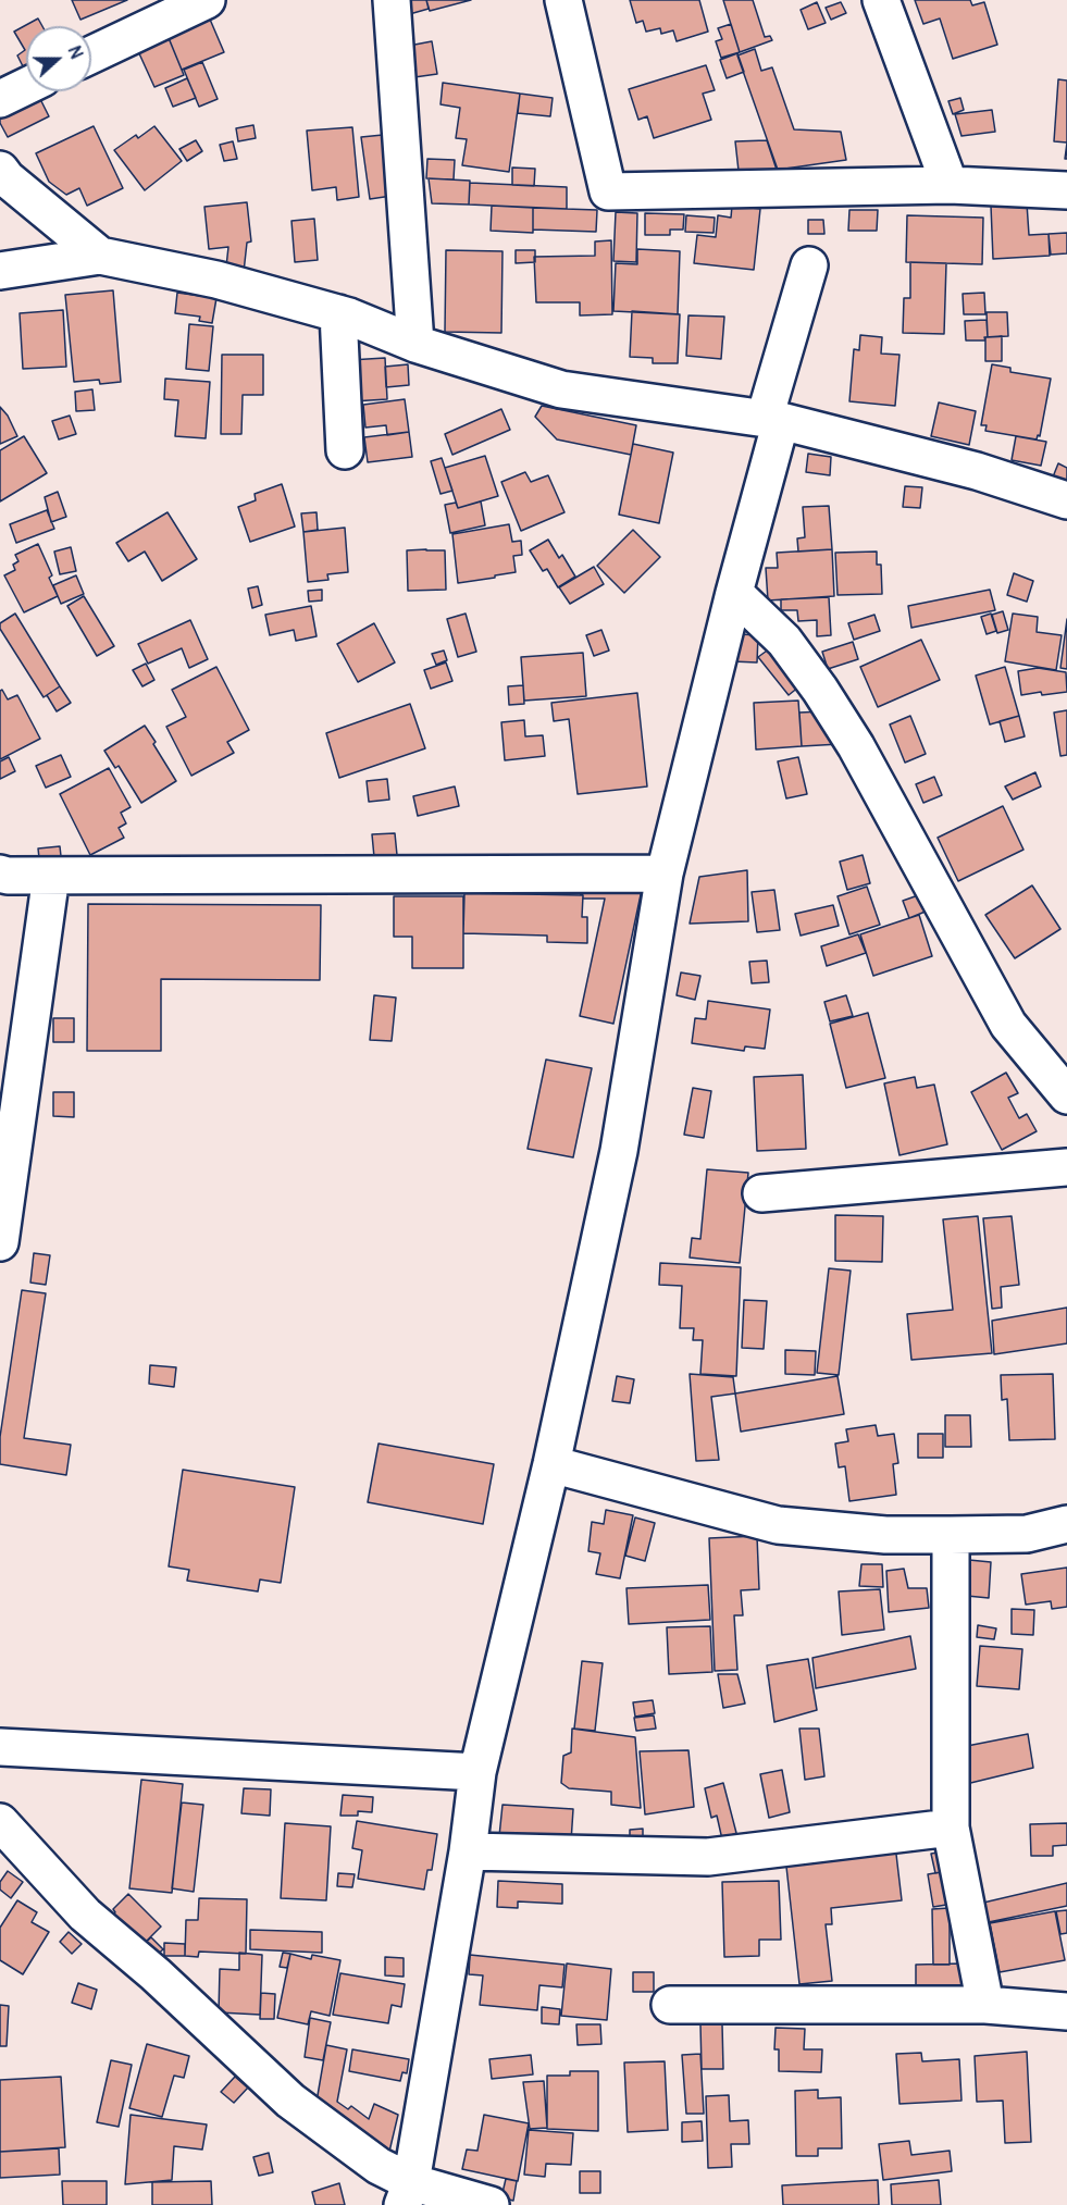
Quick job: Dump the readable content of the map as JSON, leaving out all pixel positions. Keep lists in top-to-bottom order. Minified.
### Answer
{"north":"right"}
